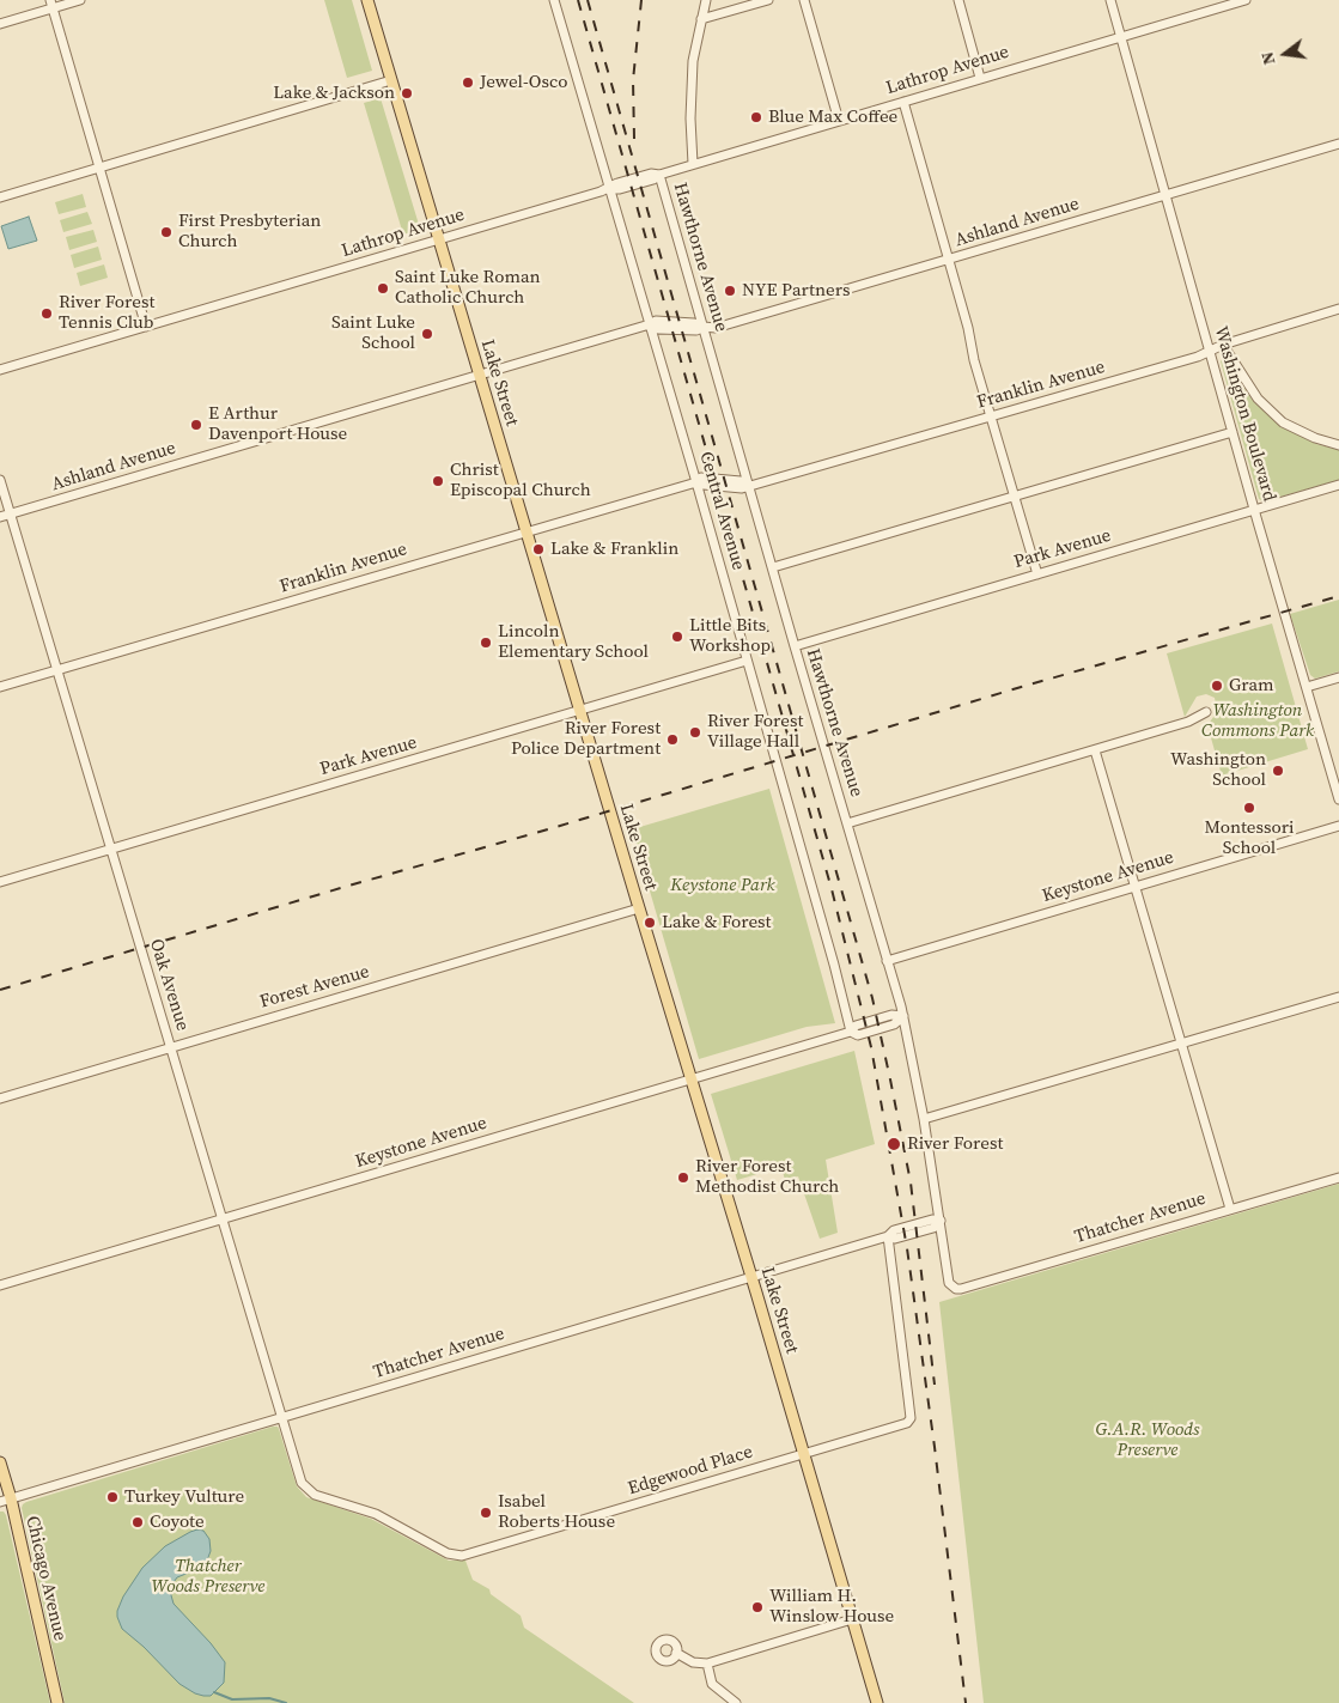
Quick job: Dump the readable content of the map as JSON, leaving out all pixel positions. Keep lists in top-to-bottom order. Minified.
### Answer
{"streets":{"main road":["Lake Street","Chicago Avenue"],"street":["Lathrop Avenue","Ashland Avenue","Hawthorne Avenue","Franklin Avenue","Washington Boulevard","Central Avenue","Park Avenue","Keystone Avenue","Oak Avenue","Forest Avenue","Thatcher Avenue","Edgewood Place"]},"crossings":[["Lathrop Avenue","Hawthorne Avenue"],["Lathrop Avenue","Lake Street"],["Lathrop Avenue","Washington Boulevard"],["Lathrop Avenue","Central Avenue"],["Ashland Avenue","Hawthorne Avenue"],["Ashland Avenue","Lake Street"],["Ashland Avenue","Washington Boulevard"],["Ashland Avenue","Central Avenue"],["Ashland Avenue","Oak Avenue"],["Hawthorne Avenue","Franklin Avenue"],["Hawthorne Avenue","Park Avenue"],["Hawthorne Avenue","Keystone Avenue"],["Hawthorne Avenue","Thatcher Avenue"],["Lake Street","Franklin Avenue"],["Lake Street","Park Avenue"],["Lake Street","Keystone Avenue"],["Lake Street","Forest Avenue"],["Lake Street","Thatcher Avenue"],["Lake Street","Edgewood Place"],["Franklin Avenue","Washington Boulevard"],["Franklin Avenue","Central Avenue"],["Franklin Avenue","Oak Avenue"],["Washington Boulevard","Park Avenue"],["Central Avenue","Park Avenue"],["Central Avenue","Keystone Avenue"],["Park Avenue","Oak Avenue"],["Keystone Avenue","Oak Avenue"],["Oak Avenue","Forest Avenue"],["Oak Avenue","Thatcher Avenue"],["Oak Avenue","Edgewood Place"],["Thatcher Avenue","Edgewood Place"],["Thatcher Avenue","Chicago Avenue"]],"parks":["Washington Commons Park","Keystone Park","G.A.R. Woods Preserve","Thatcher Woods Preserve"],"places":["Jewel-Osco","Lake & Jackson","Blue Max Coffee","First Presbyterian Church","Saint Luke Roman Catholic Church","NYE Partners","River Forest Tennis Club","Saint Luke School","E Arthur Davenport House","Christ Episcopal Church","Lake & Franklin","Little Bits Workshop","Lincoln Elementary School","Gram","River Forest Village Hall","River Forest Police Department","Washington School","Montessori School","Lake & Forest","River Forest","River Forest Methodist Church","Turkey Vulture","Isabel Roberts House","Coyote","William H. Winslow House"],"north":"left"}
